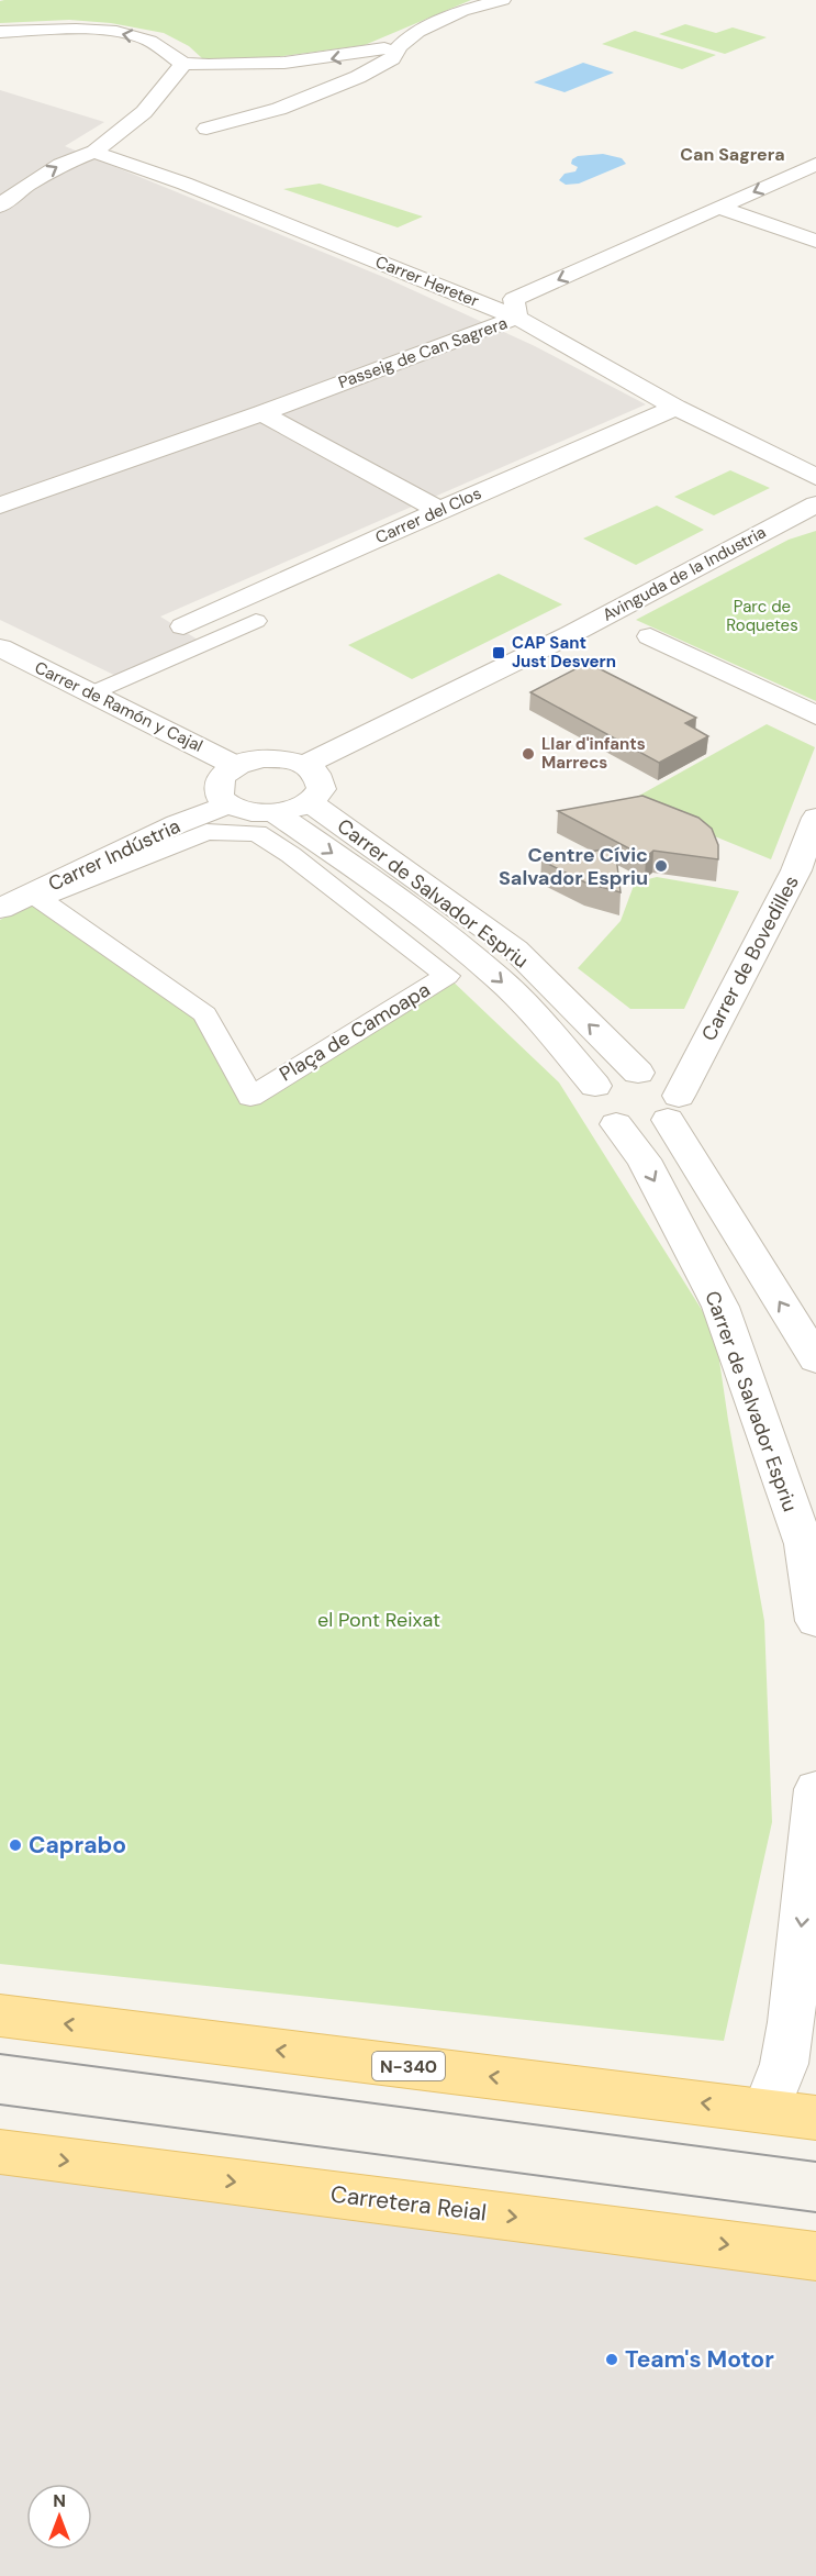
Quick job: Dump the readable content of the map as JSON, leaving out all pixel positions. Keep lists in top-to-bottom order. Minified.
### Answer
{"streets":{"main road":["N-340","Carretera Reial"],"street":["Carrer Hereter","Passeig de Can Sagrera","Carrer del Clos","Avinguda de la Industria","Carrer de Ramón y Cajal","Carrer Indústria","Carrer de Salvador Espriu","Carrer de Bovedilles","Plaça de Camoapa"]},"crossings":[["Carrer Hereter","Passeig de Can Sagrera"],["Carrer Hereter","Carrer del Clos"],["Carrer de Salvador Espriu","Carrer de Bovedilles"]],"districts":["Can Sagrera"],"parks":["Parc de Roquetes","el Pont Reixat"],"places":{"transit":["CAP Sant Just Desvern"],"other":["Llar d'infants Marrecs","Centre Cívic Salvador Espriu","Caprabo","Team's Motor"]},"north":"top"}
